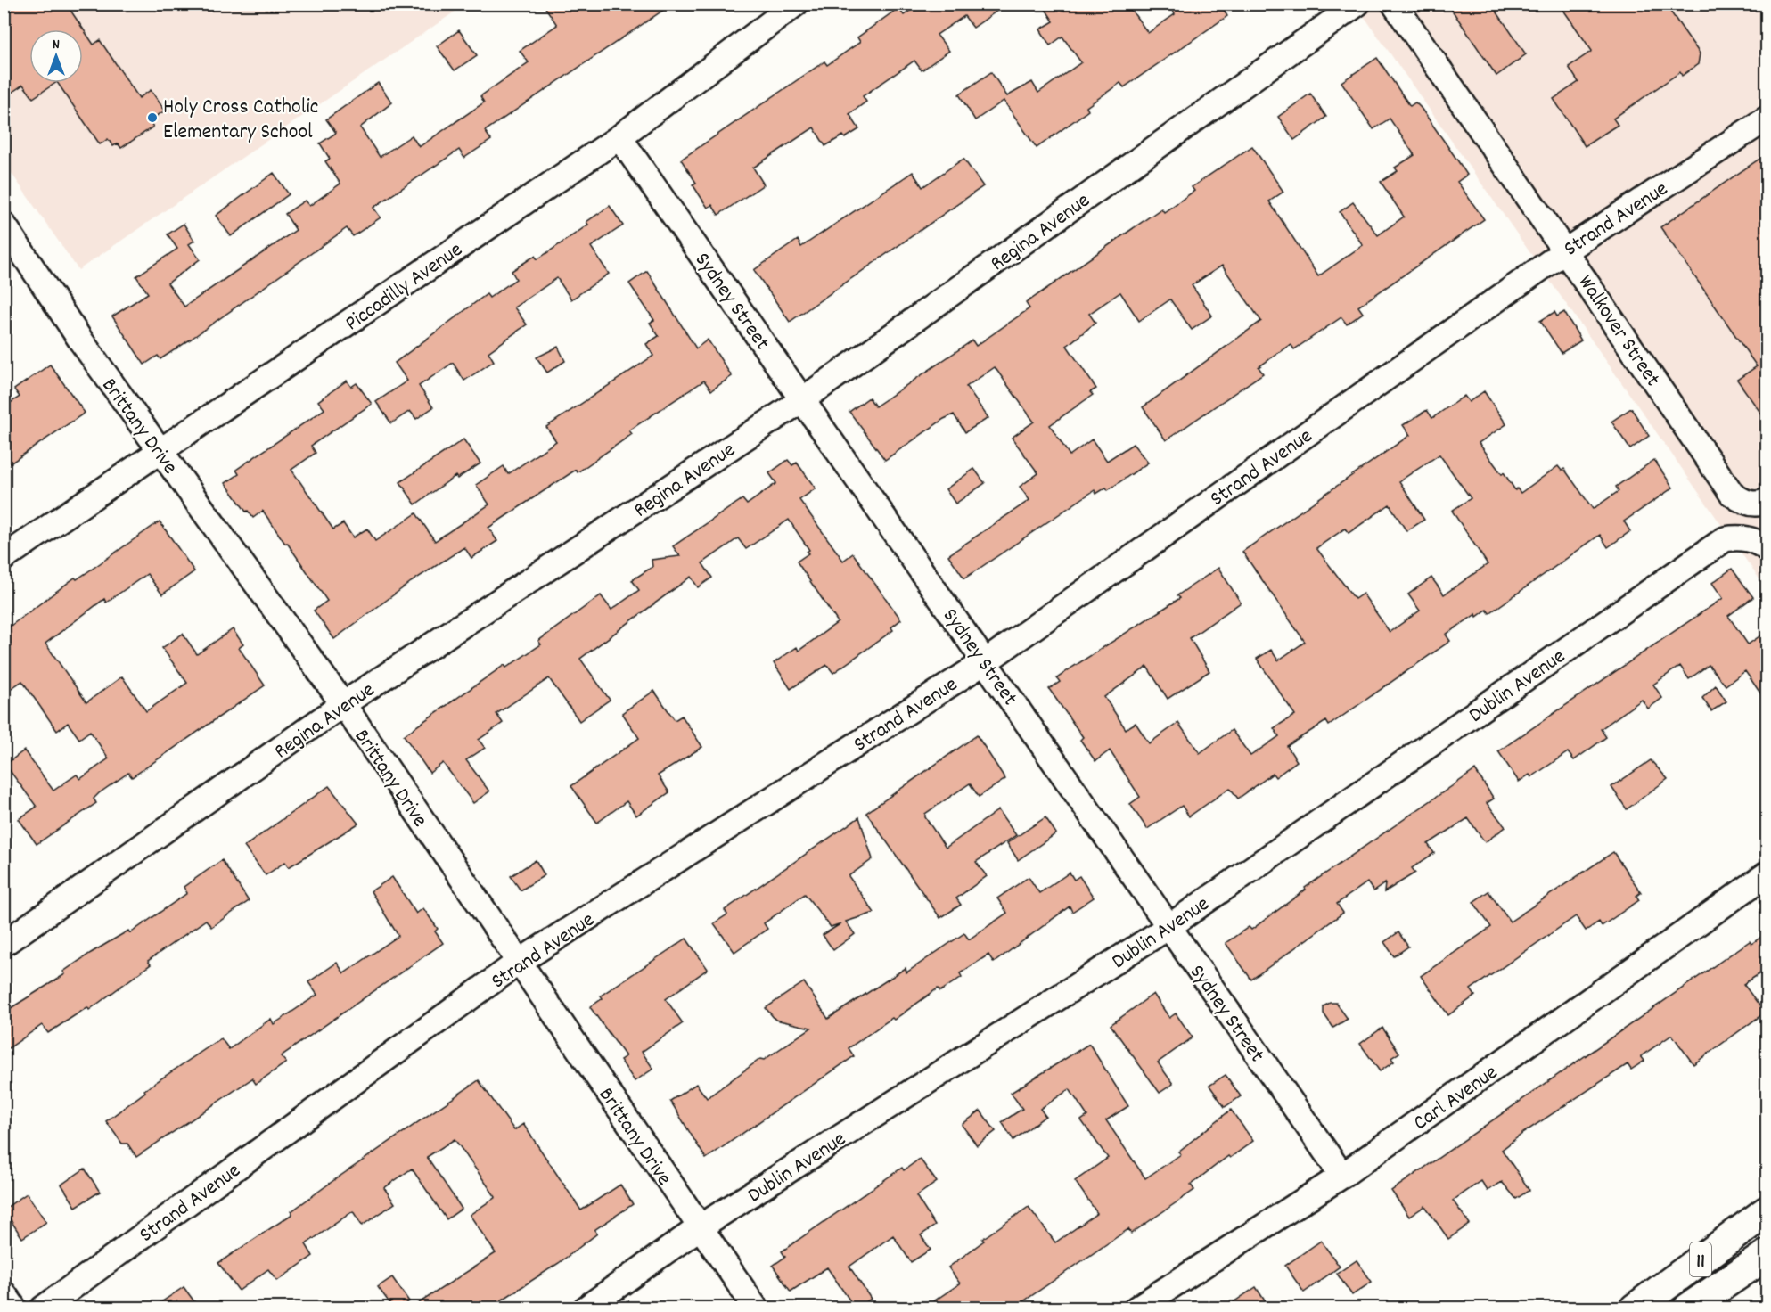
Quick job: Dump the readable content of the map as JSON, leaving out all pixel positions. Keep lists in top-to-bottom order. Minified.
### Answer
{"streets":{"highway":["11"],"street":["Strand Avenue","Regina Avenue","Piccadilly Avenue","Sydney Street","Walkover Street","Brittany Drive","Dublin Avenue","Carl Avenue"]},"crossings":[["Strand Avenue","Sydney Street"],["Strand Avenue","Walkover Street"],["Strand Avenue","Brittany Drive"],["Regina Avenue","Sydney Street"],["Regina Avenue","Brittany Drive"],["Piccadilly Avenue","Sydney Street"],["Piccadilly Avenue","Brittany Drive"],["Sydney Street","Dublin Avenue"],["Sydney Street","Carl Avenue"],["Brittany Drive","Dublin Avenue"]],"places":["Holy Cross Catholic Elementary School"],"north":"top"}
